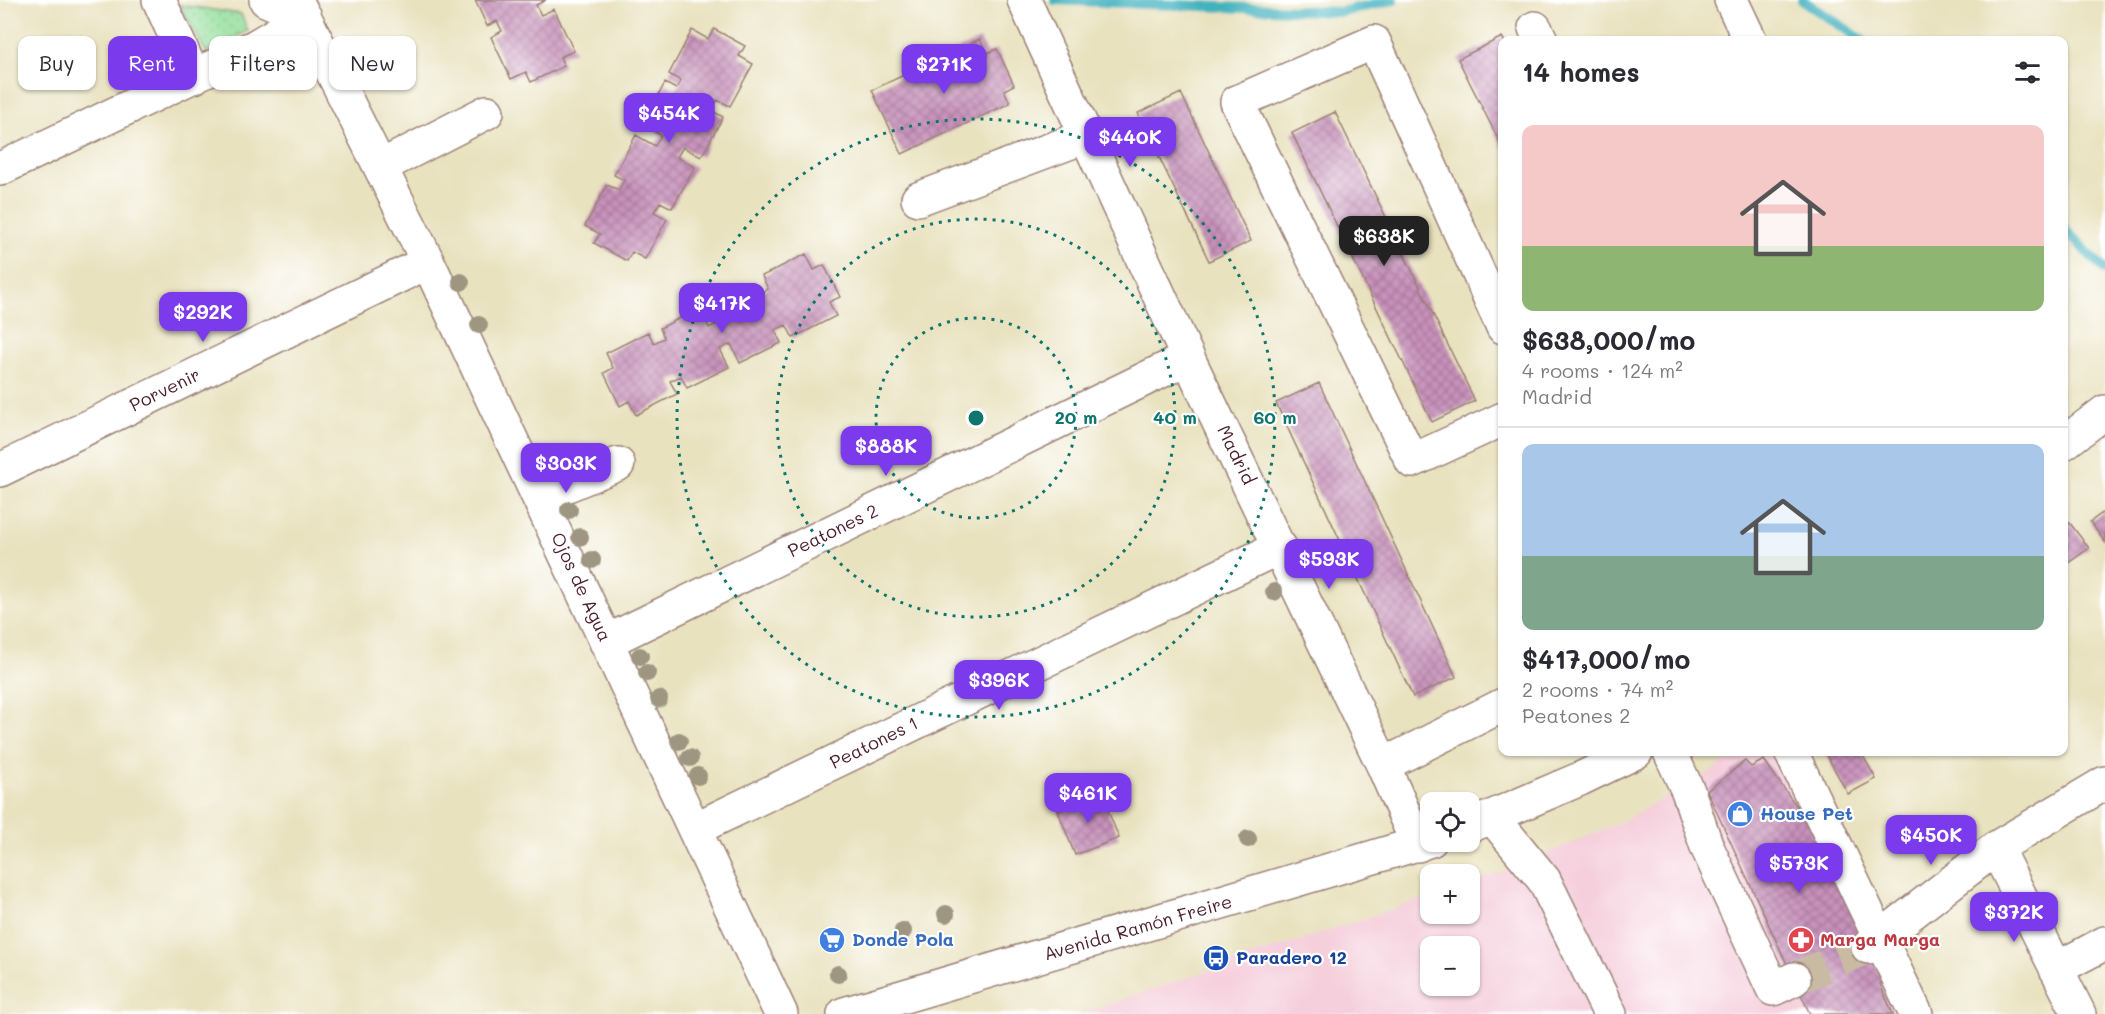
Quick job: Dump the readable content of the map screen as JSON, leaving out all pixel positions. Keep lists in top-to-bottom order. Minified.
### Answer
{"streets":{"street":["Porvenir","Madrid","Peatones 2","Ojos de Agua","Peatones 1","Avenida Ramón Freire"]},"crossings":[["Porvenir","Ojos de Agua"],["Madrid","Peatones 2"],["Madrid","Peatones 1"],["Peatones 2","Ojos de Agua"],["Ojos de Agua","Peatones 1"]],"places":{"shop":["House Pet"],"supermarket":["Donde Pola"],"pharmacy":["Marga Marga"],"bus stop":["Paradero 12"]},"page":{"chip":["Buy","Rent","Filters","New"],"heading":"14 homes","price":["$271K","$454K","$440K","$638K","$417K","$292K","$888K","$303K","$593K","$396K","$461K","$450K","$573K","$372K"],"list":[{"name":"$638,000/mo","note":"4 rooms · 124 m² · Madrid"},{"name":"$417,000/mo","note":"2 rooms · 74 m² · Peatones 2"}],"map_buttons":["+","−"]},"rings":["20 m","40 m","60 m"]}
